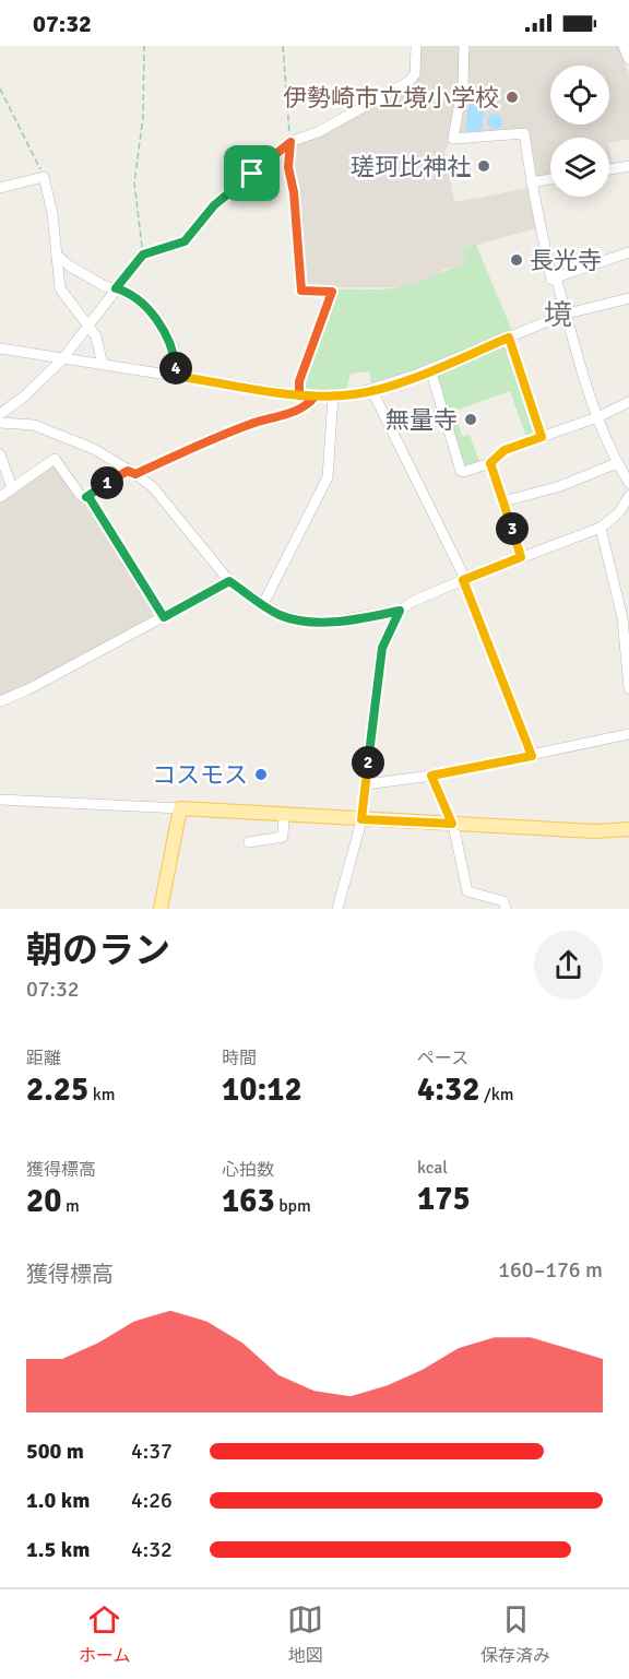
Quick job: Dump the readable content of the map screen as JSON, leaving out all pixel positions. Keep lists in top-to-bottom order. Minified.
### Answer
{"districts":["境"],"places":["伊勢崎市立境小学校","瑳珂比神社","長光寺","無量寺","コスモス"],"page":{"status":"07:32","pins":["4","1","3","2"],"heading":["朝のラン","07:32"],"stats":[["距離","2.25 km"],["時間","10:12"],["ペース","4:32 /km"],["獲得標高","20 m"],["心拍数","163 bpm"],["kcal","175"]],"chart":["獲得標高","160–176 m"],"list":[{"name":"500 m","note":"4:37"},{"name":"1.0 km","note":"4:26"},{"name":"1.5 km","note":"4:32"}],"tabs":["ホーム","地図","保存済み"]}}
